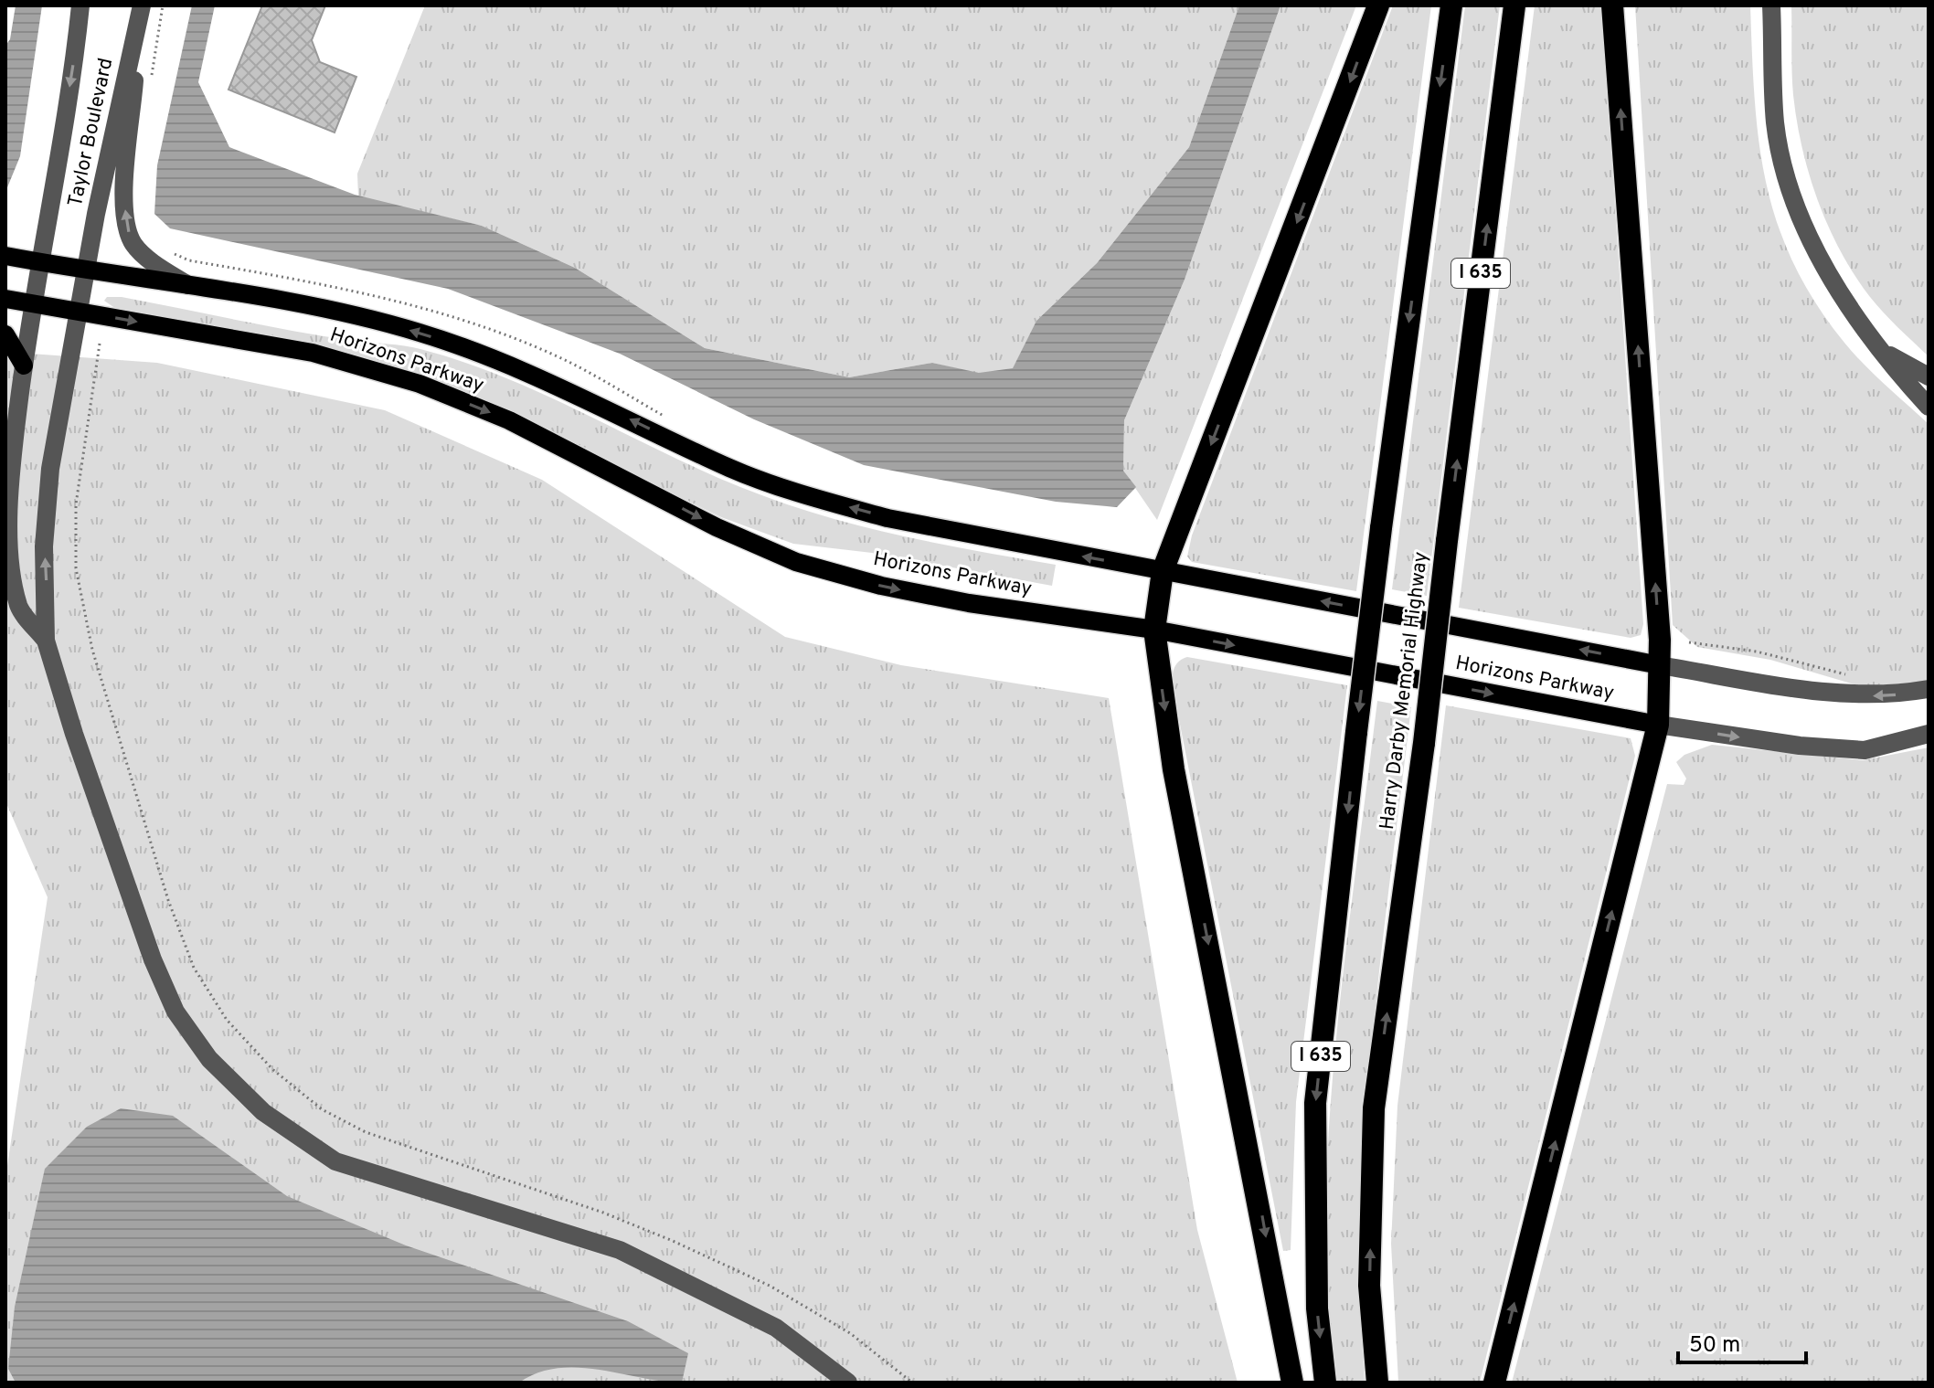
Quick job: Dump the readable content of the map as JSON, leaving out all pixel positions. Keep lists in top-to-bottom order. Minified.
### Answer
{"streets":{"highway":["I 635","Harry Darby Memorial Highway"],"main road":["Horizons Parkway"],"street":["Taylor Boulevard"]},"crossings":[["Taylor Boulevard","Horizons Parkway"]],"scale_bar":"50 m"}
